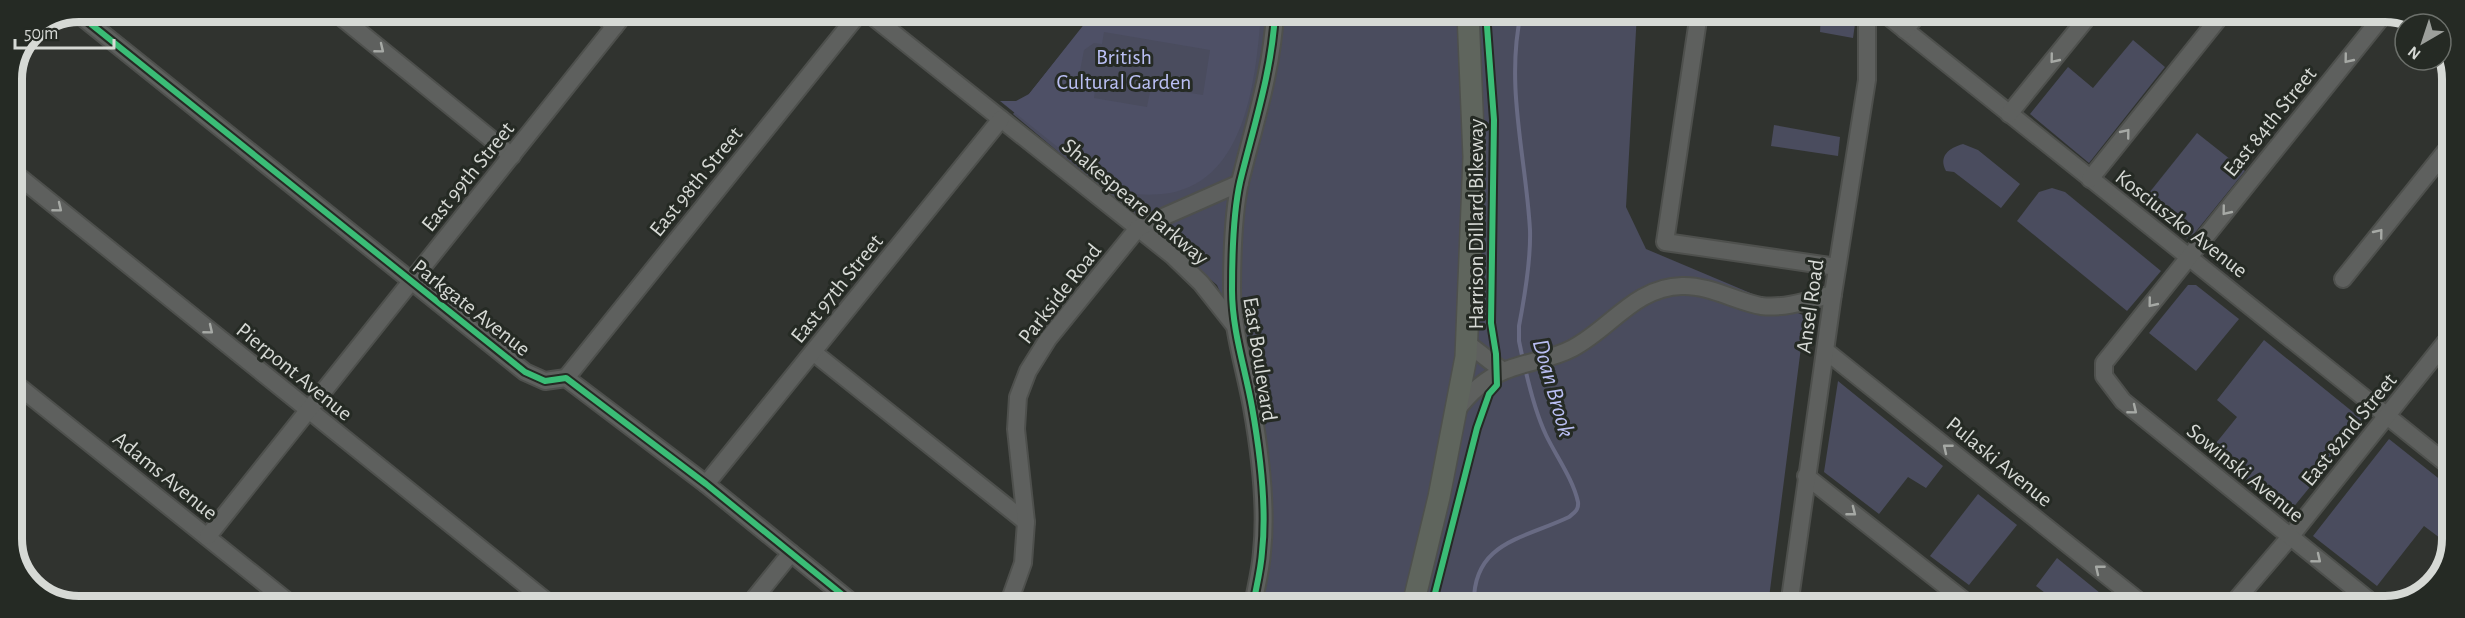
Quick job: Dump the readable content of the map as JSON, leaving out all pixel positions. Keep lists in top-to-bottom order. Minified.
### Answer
{"streets":{"street":["East 84th Street","East 99th Street","East 98th Street","Shakespeare Parkway","Kosciuszko Avenue","East 97th Street","Parkside Road","Ansel Road","Parkgate Avenue","East Boulevard","Pierpont Avenue","East 82nd Street","Pulaski Avenue","Sowinski Avenue","Adams Avenue"],"cycle path":["Harrison Dillard Bikeway"]},"crossings":[["East 84th Street","Kosciuszko Avenue"],["East 84th Street","Sowinski Avenue"],["East 99th Street","Parkgate Avenue"],["East 99th Street","Pierpont Avenue"],["East 99th Street","Adams Avenue"],["East 98th Street","Parkgate Avenue"],["Shakespeare Parkway","East 97th Street"],["Shakespeare Parkway","Parkside Road"],["Shakespeare Parkway","East Boulevard"],["Kosciuszko Avenue","East 82nd Street"],["Parkside Road","East Boulevard"],["Ansel Road","Pulaski Avenue"],["East 82nd Street","Sowinski Avenue"]],"one_way":["Pierpont Avenue","Sowinski Avenue"],"water":["Doan Brook"],"parks":["British Cultural Garden"],"scale_bar":"50 m","north":"bottom left"}
